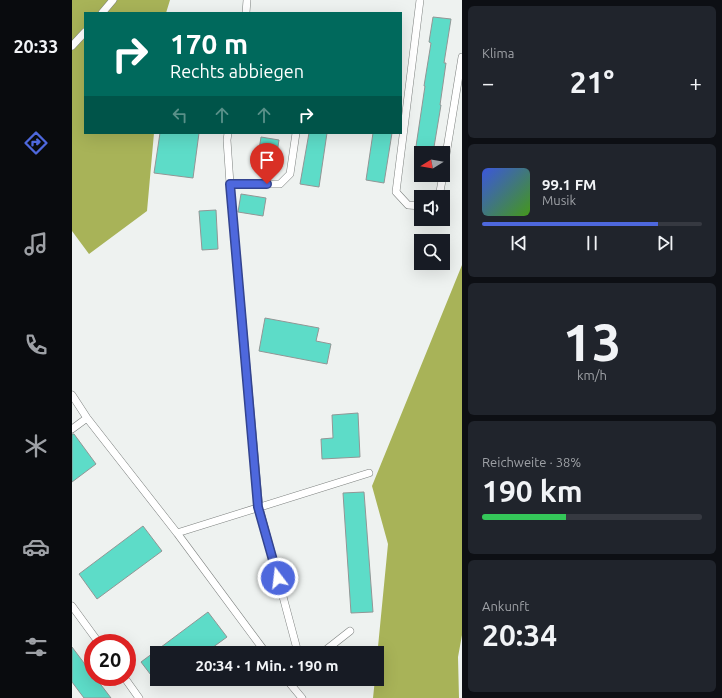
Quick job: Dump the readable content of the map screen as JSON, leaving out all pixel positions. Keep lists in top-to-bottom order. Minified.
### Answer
{"north":"left","page":{"tabs":"20:33","tile":["Klima",["13","km/h"],["Reichweite · 38%","190 km"],["Ankunft","20:34"]],"turn":["170 m","Rechts abbiegen"],"heat":["−","21°","+"],"song":["99.1 FM","Musik"],"limit":"20","trip":"20:34 · 1 Min. · 190 m"}}
